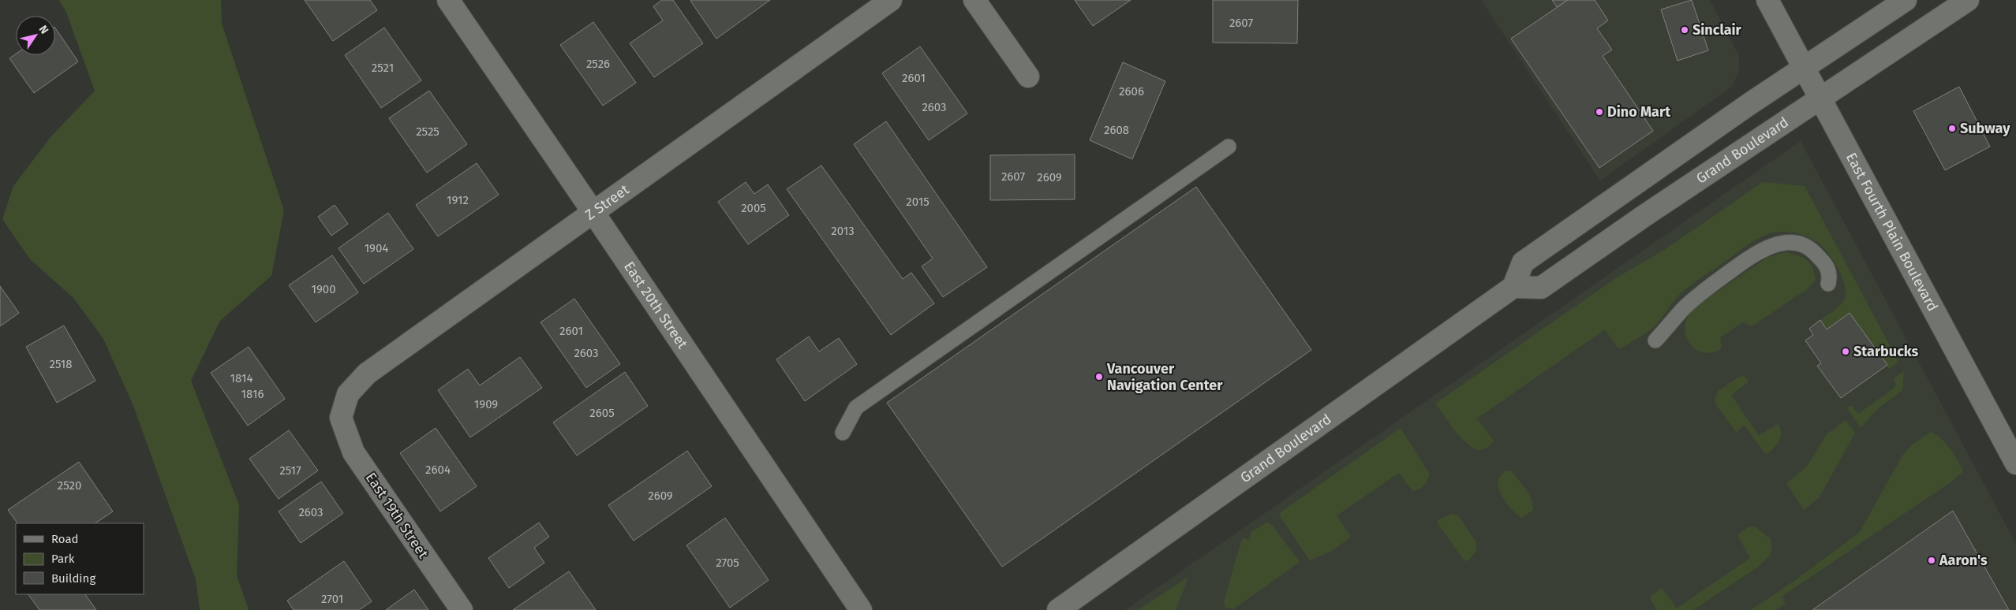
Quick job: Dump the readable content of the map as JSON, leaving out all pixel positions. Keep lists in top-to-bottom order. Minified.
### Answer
{"streets":{"main road":["Grand Boulevard","Z Street","East Fourth Plain Boulevard","East 20th Street","East 19th Street"]},"crossings":[["Grand Boulevard","East Fourth Plain Boulevard"],["Z Street","East 20th Street"],["Z Street","East 19th Street"]],"places":["Sinclair","Dino Mart","Subway","Starbucks","Vancouver Navigation Center","Aaron's"],"house_numbers":["2607","2526","2521","2601","2606","2603","2608","2525","2607","2609","1912","2015","2005","2013","1904","1900","2601","2603","2518","1814","1816","1909","2605","2604","2517","2520","2609","2603","2705","2701"],"legend":["Road","Park","Building"],"north":"top right"}
